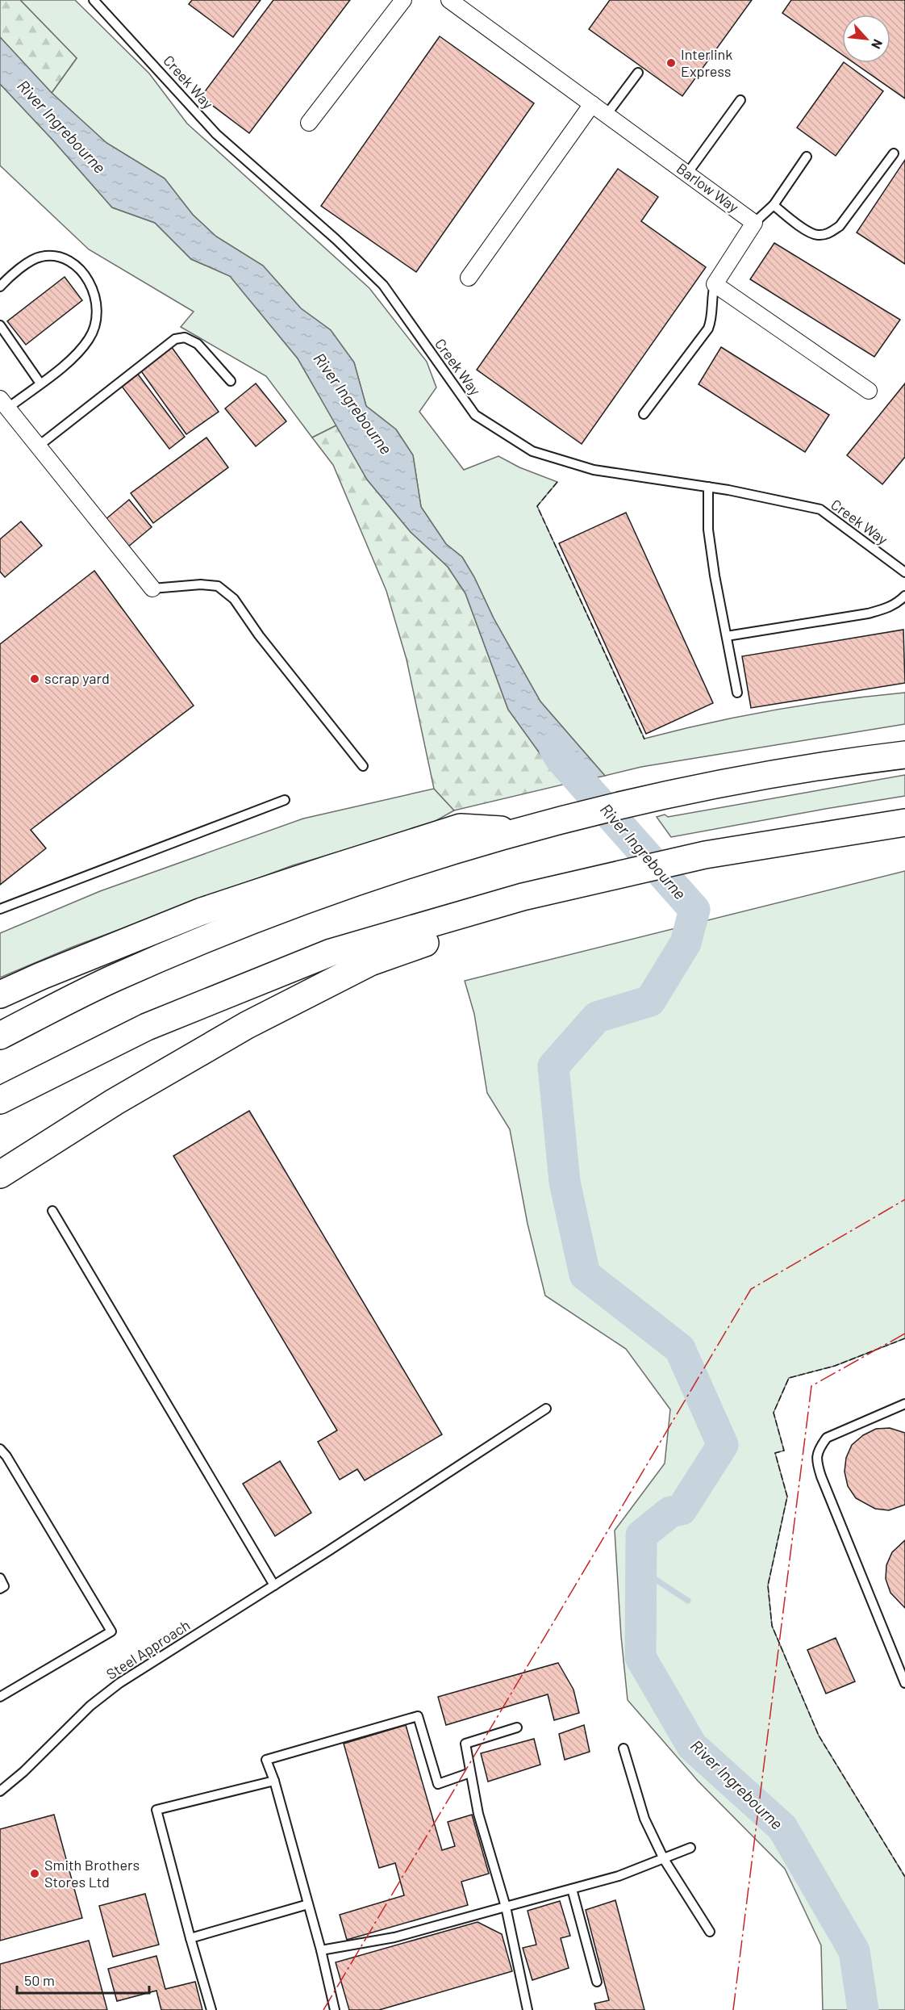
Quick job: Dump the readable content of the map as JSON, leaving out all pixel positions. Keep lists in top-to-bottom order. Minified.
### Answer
{"streets":{"street":["Barlow Way"],"lane":["Creek Way","Steel Approach"]},"water":["River Ingrebourne"],"places":["Interlink Express","scrap yard","Smith Brothers Stores Ltd"],"scale_bar":"50 m","north":"bottom right"}
